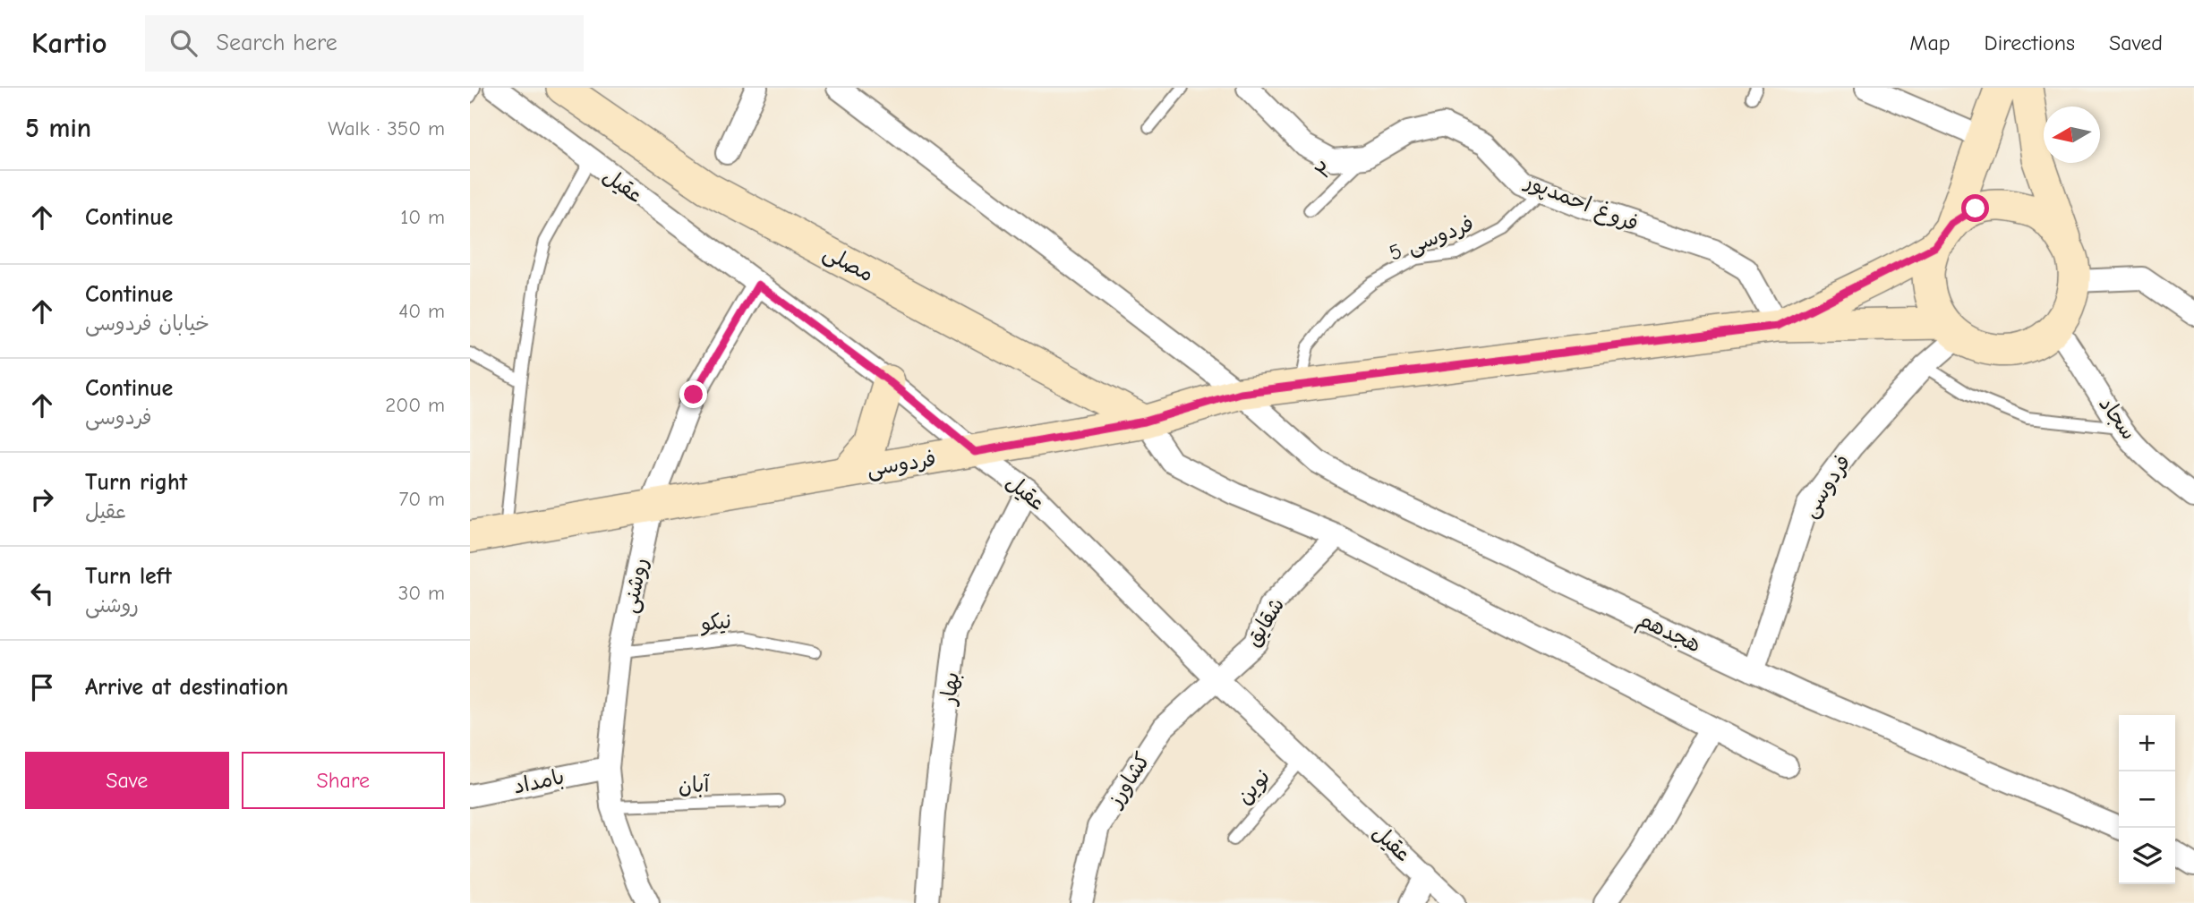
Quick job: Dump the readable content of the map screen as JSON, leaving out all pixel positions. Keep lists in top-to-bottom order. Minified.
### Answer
{"streets":{"street":["عقیل","فروغ احمدپور","مصلی","سجاد","فردوسی","روشنی","شقایق","هجدهم","بهار","کشاورز","بامداد"],"lane":["۲","5 فردوسی","نیکو","آبان","نوین"]},"crossings":[["۲","فروغ احمدپور"],["عقیل","فردوسی"],["عقیل","روشنی"],["عقیل","شقایق"],["عقیل","بهار"],["عقیل","کشاورز"],["عقیل","نوین"],["فروغ احمدپور","5 فردوسی"],["فروغ احمدپور","فردوسی"],["5 فردوسی","فردوسی"],["مصلی","فردوسی"],["سجاد","فردوسی"],["فردوسی","روشنی"],["فردوسی","هجدهم"],["روشنی","نیکو"],["روشنی","بامداد"],["روشنی","آبان"],["شقایق","کشاورز"]],"north":"left","page":{"header":"Kartio","search":"Search here","nav":["Map","Directions","Saved"],"heading":["5 min","Walk · 350 m"],"list":[["Continue","10 m"],["Continue","خیابان فردوسی","40 m"],["Continue","فردوسی","200 m"],["Turn right","عقیل","70 m"],["Turn left","روشنی","30 m"],"Arrive at destination"],"map_buttons":["+","−"],"buttons":["Save","Share"]}}
